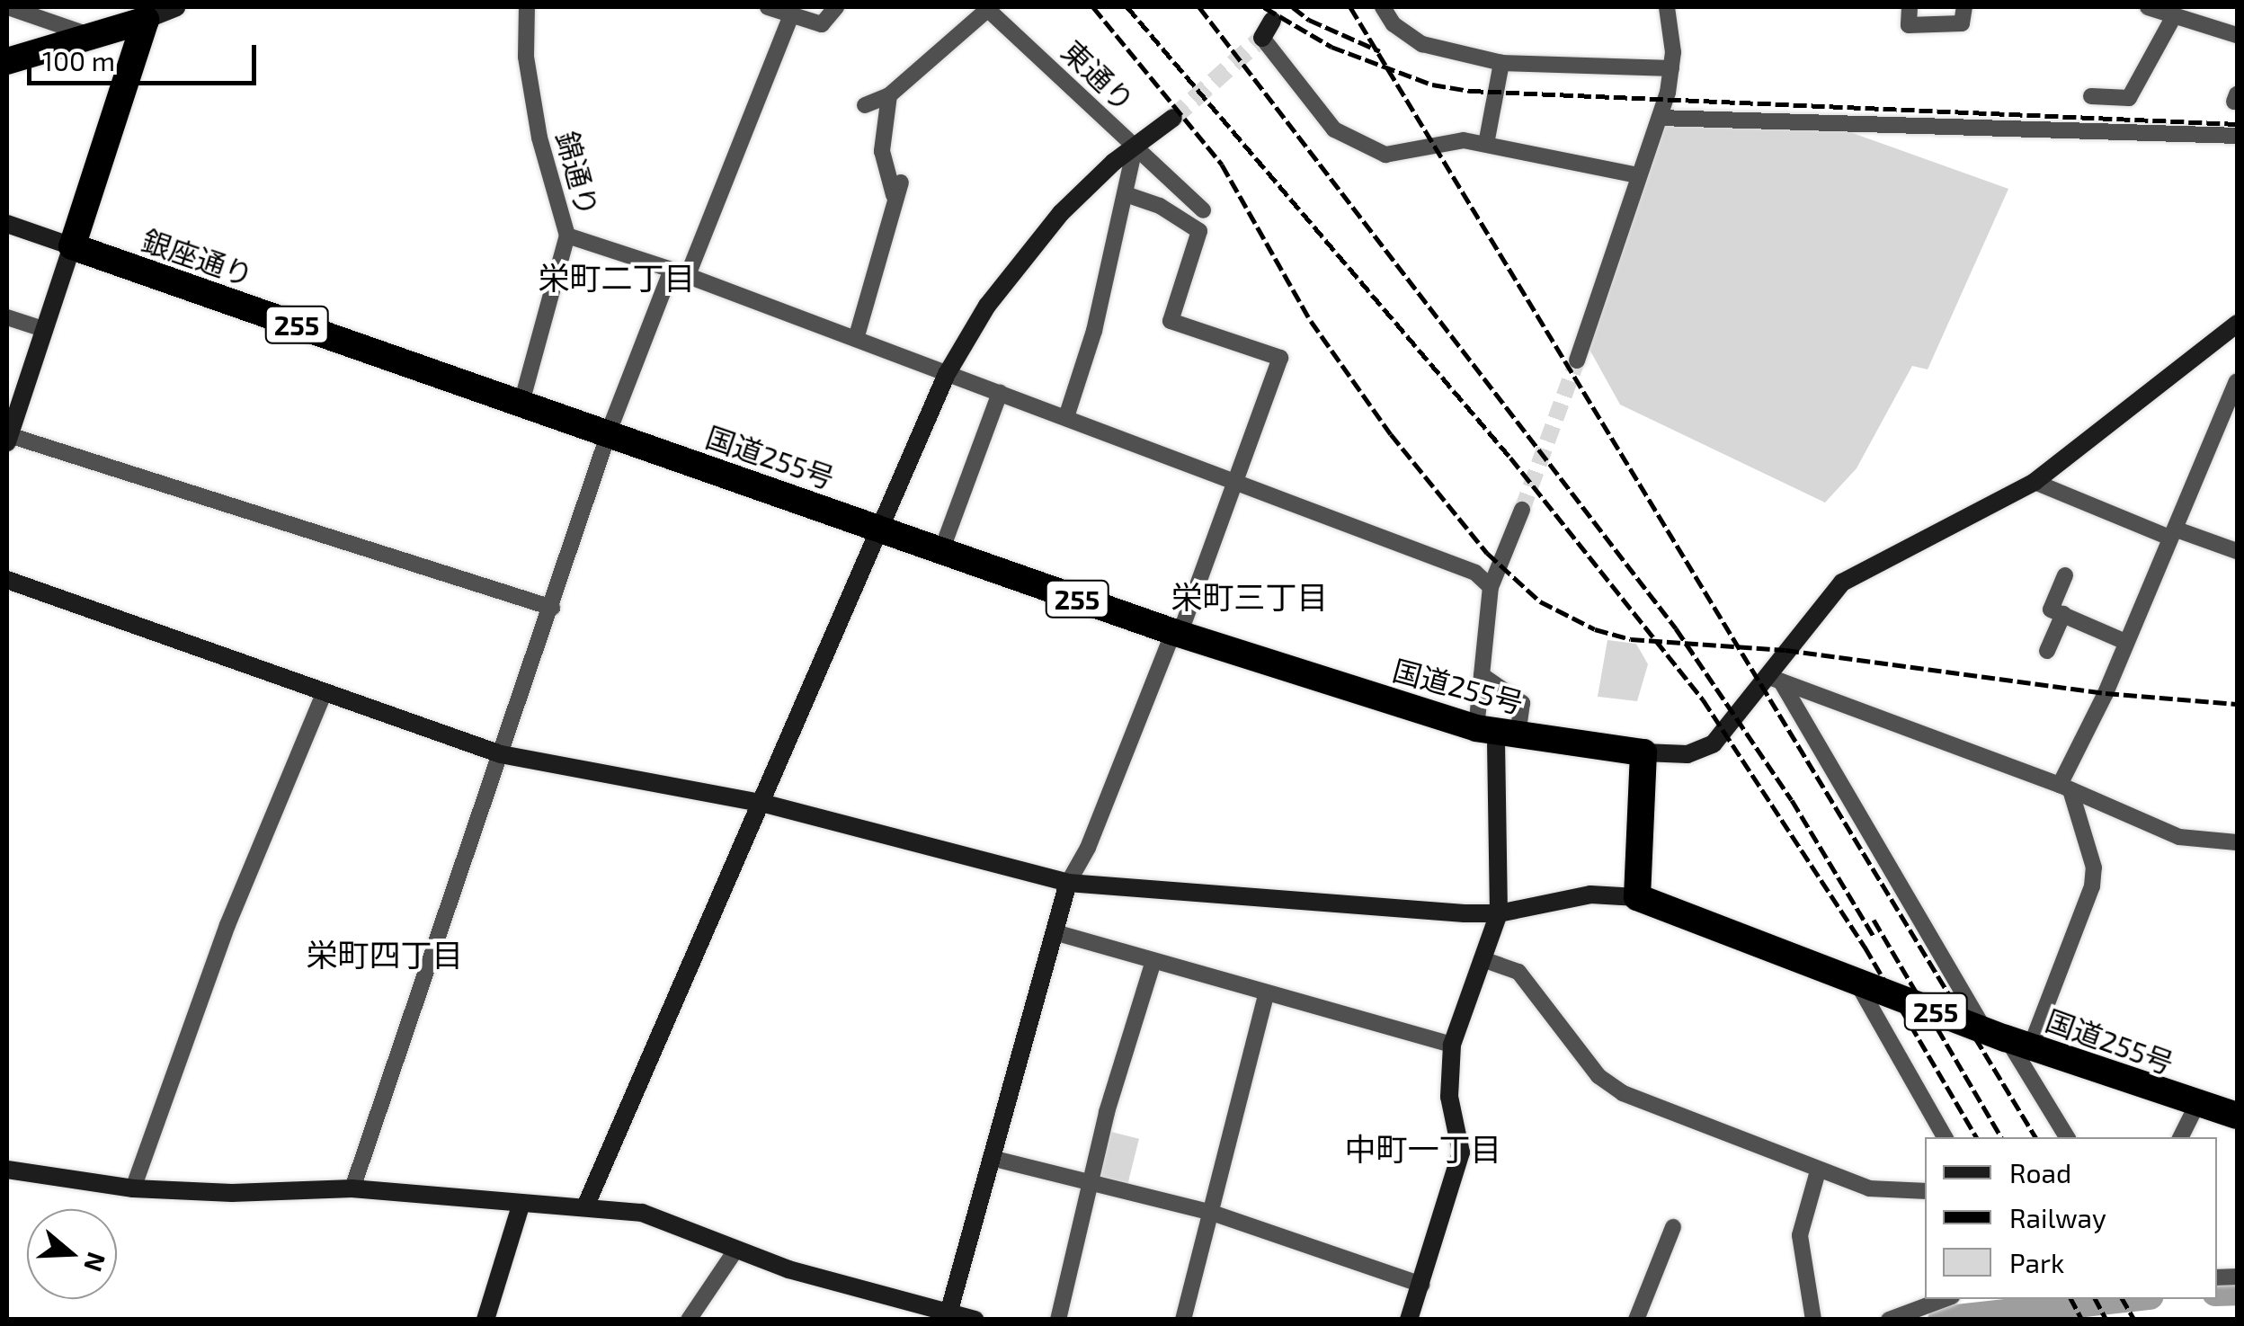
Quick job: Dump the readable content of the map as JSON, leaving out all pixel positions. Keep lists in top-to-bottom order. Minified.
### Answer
{"streets":{"highway":["銀座通り","255","国道255号"],"street":["東通り","錦通り"]},"crossings":[["錦通り","銀座通り"],["錦通り","国道255号"],["銀座通り","国道255号"]],"districts":["栄町二丁目","栄町三丁目","栄町四丁目","中町一丁目"],"legend":["Road","Railway","Park"],"scale_bar":"100 m","north":"right"}
